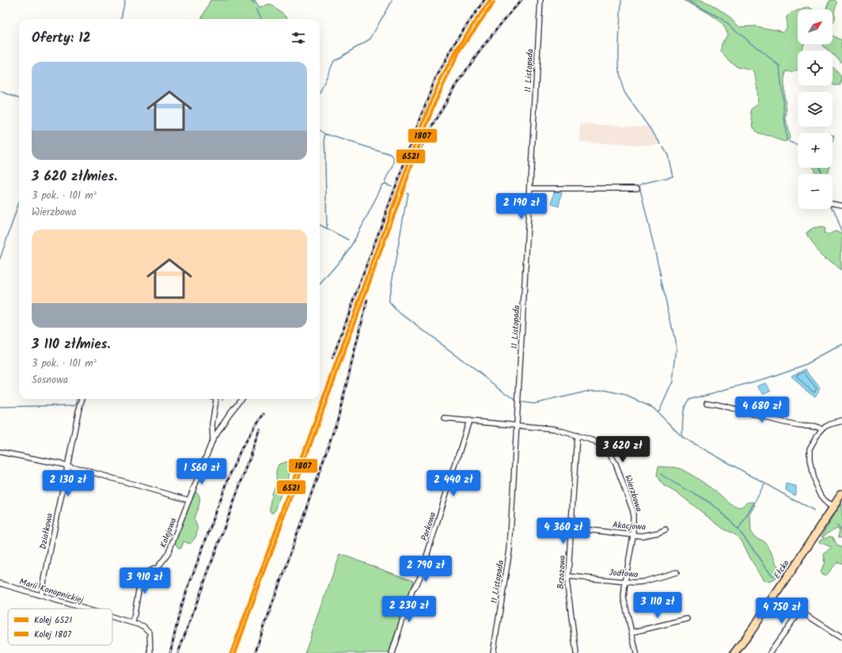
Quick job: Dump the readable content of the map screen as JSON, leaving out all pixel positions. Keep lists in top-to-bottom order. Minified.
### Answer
{"streets":{"main road":["Ełcka"],"street":["11 Listopada","Wierzbowa","Akacjowa","Parkowa","Działkowa","Kolejowa","Brzozowa","Jodłowa","Marii Konopnickiej"]},"crossings":[["11 Listopada","Wierzbowa"],["Wierzbowa","Akacjowa"],["Wierzbowa","Parkowa"],["Wierzbowa","Brzozowa"],["Wierzbowa","Jodłowa"],["Akacjowa","Brzozowa"],["Działkowa","Marii Konopnickiej"],["Kolejowa","Marii Konopnickiej"],["Brzozowa","Jodłowa"]],"lines":["rail line 6521","rail line 1807"],"legend":["Kolej 6521","Kolej 1807"],"north":"top right","page":{"map_buttons":["+","−"],"heading":"Oferty: 12","list":[{"name":"3 620 zł/mies.","note":"3 pok. · 101 m² · Wierzbowa"},{"name":"3 110 zł/mies.","note":"3 pok. · 101 m² · Sosnowa"}],"price":["2 190 zł","4 680 zł","3 620 zł","1 560 zł","2 130 zł","2 440 zł","4 360 zł","2 790 zł","3 910 zł","3 110 zł","2 230 zł","4 750 zł"]}}
